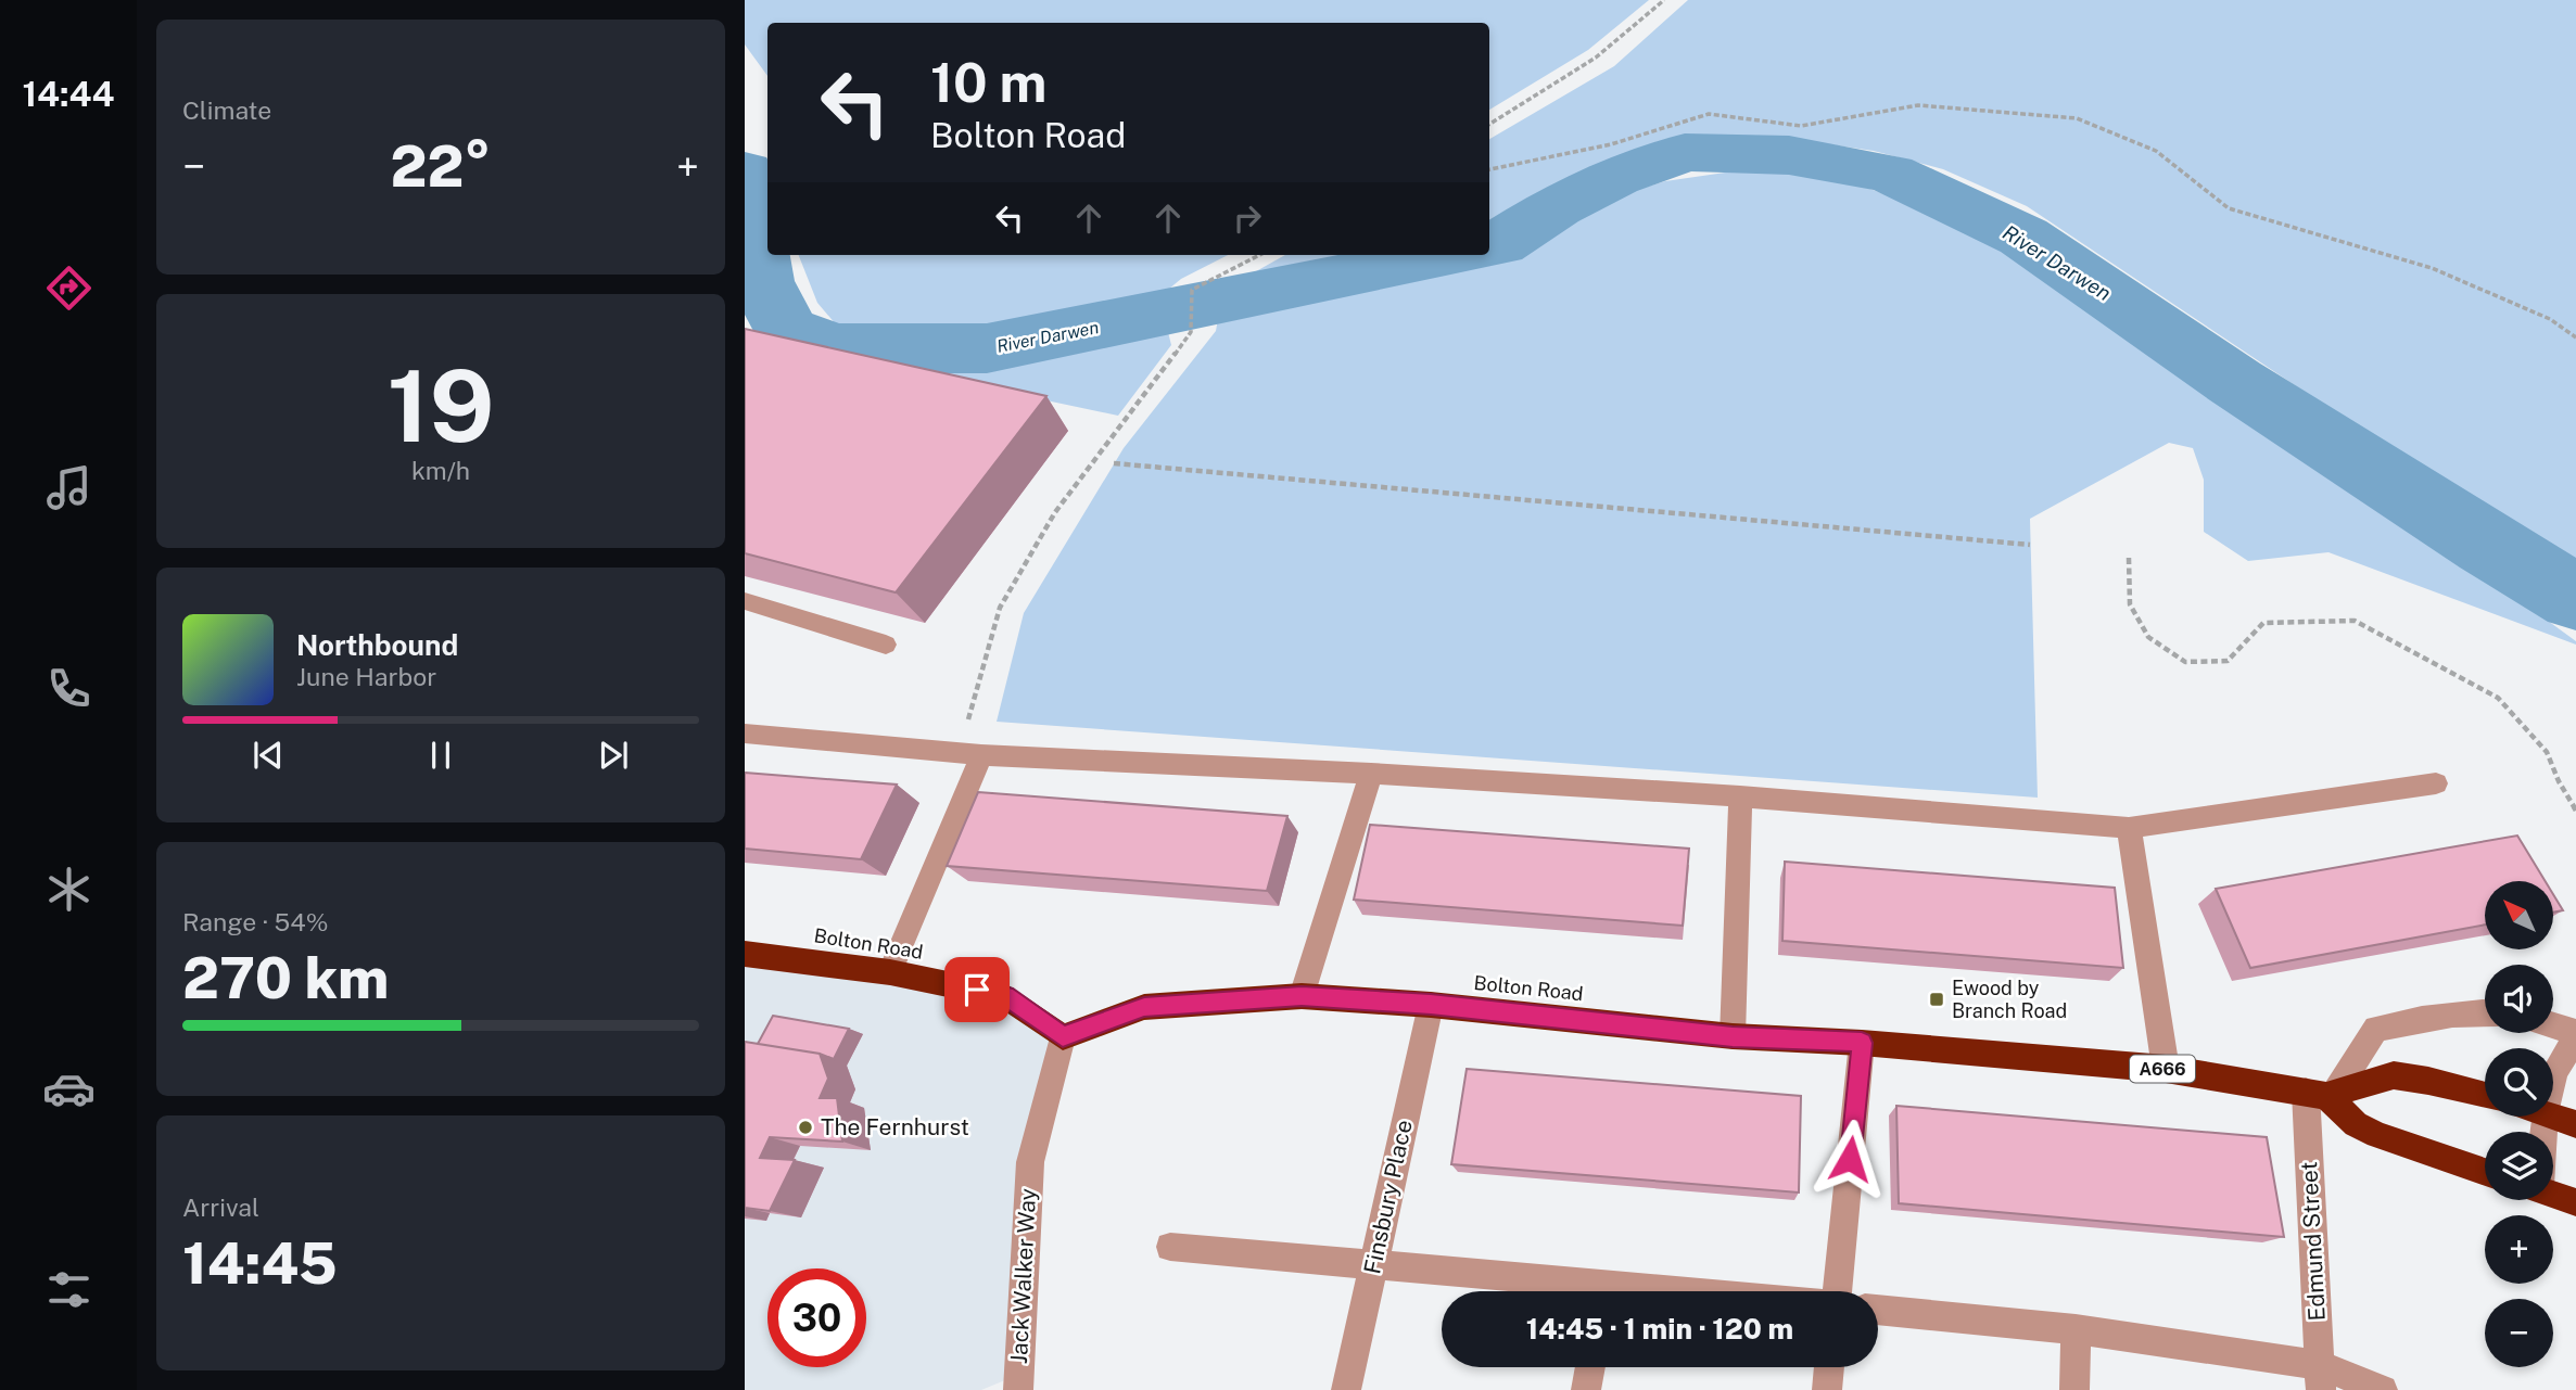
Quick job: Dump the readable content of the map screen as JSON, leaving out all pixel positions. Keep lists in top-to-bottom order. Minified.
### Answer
{"streets":{"highway":["Bolton Road","A666"],"street":["Finsbury Place","Edmund Street","Jack Walker Way"]},"crossings":[["Bolton Road","Finsbury Place"],["Bolton Road","Edmund Street"],["Bolton Road","Jack Walker Way"]],"water":["River Darwen"],"places":{"transit":["Ewood by Branch Road"],"other":["The Fernhurst"]},"north":"top left","page":{"tabs":"14:44","tile":["Climate",["19","km/h"],["Range · 54%","270 km"],["Arrival","14:45"]],"turn":["10 m","Bolton Road"],"heat":["−","22°","+"],"song":["Northbound","June Harbor"],"map_buttons":["+","−"],"limit":"30","trip":"14:45 · 1 min · 120 m"}}
